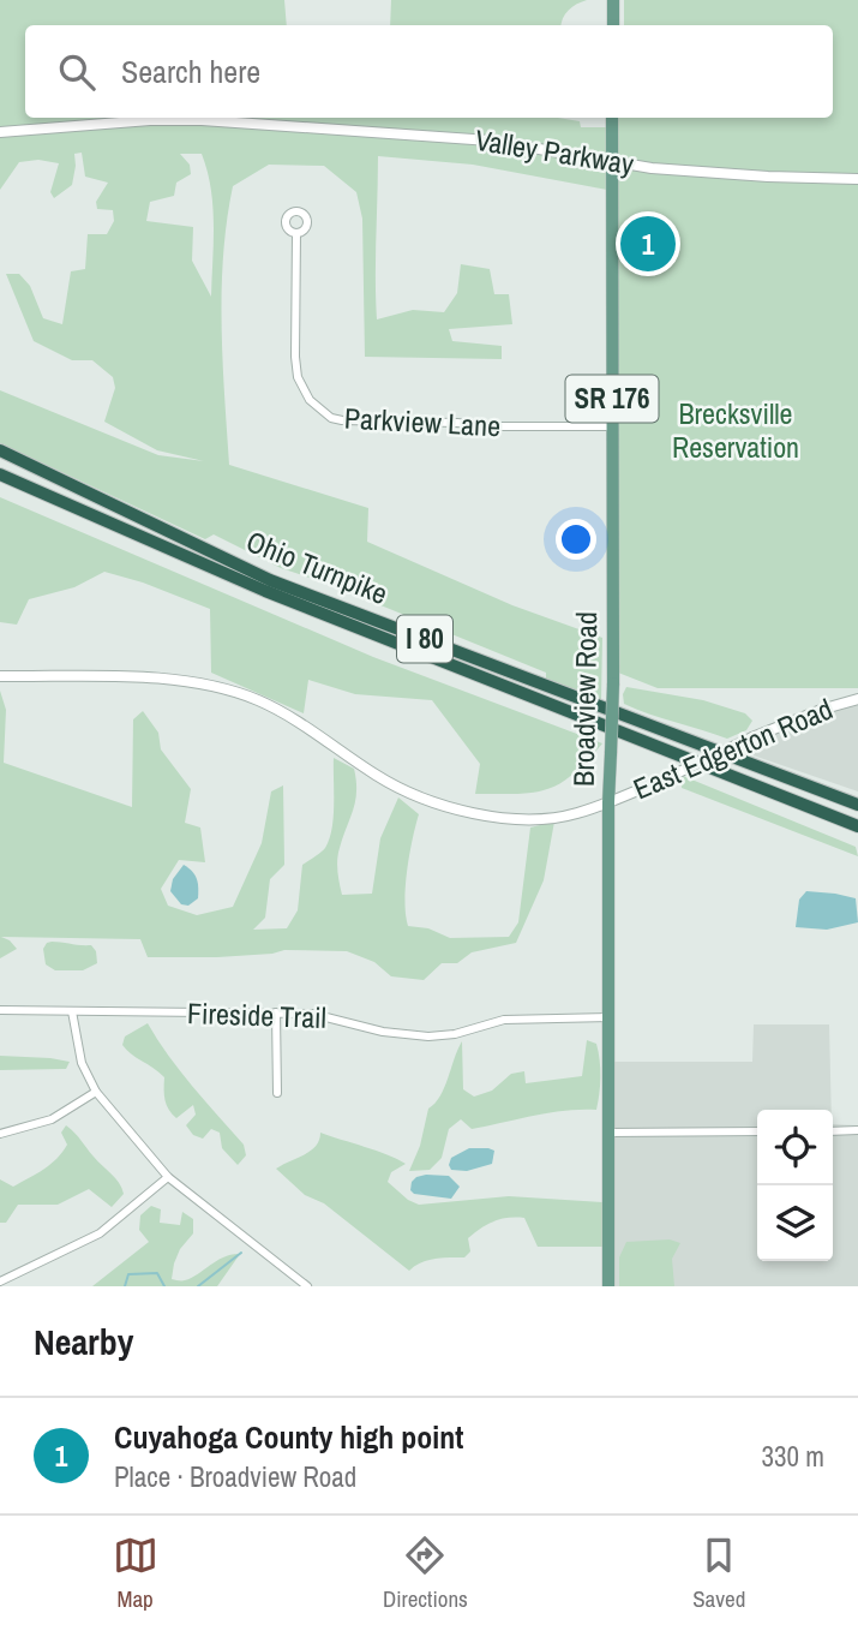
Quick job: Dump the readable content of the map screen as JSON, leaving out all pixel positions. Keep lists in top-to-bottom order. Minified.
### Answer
{"streets":{"highway":["Ohio Turnpike","I 80"],"main road":["SR 176","Broadview Road"],"street":["Valley Parkway","Parkview Lane","East Edgerton Road","Fireside Trail"]},"crossings":[["Valley Parkway","Broadview Road"],["Parkview Lane","Broadview Road"],["Broadview Road","East Edgerton Road"],["Broadview Road","Fireside Trail"]],"parks":["Brecksville Reservation"],"page":{"search":"Search here","pins":"1","heading":"Nearby","list":[{"mark":"1","name":"Cuyahoga County high point","note":"Place · Broadview Road","value":"330 m"}],"nav":["Map","Directions","Saved"]}}
